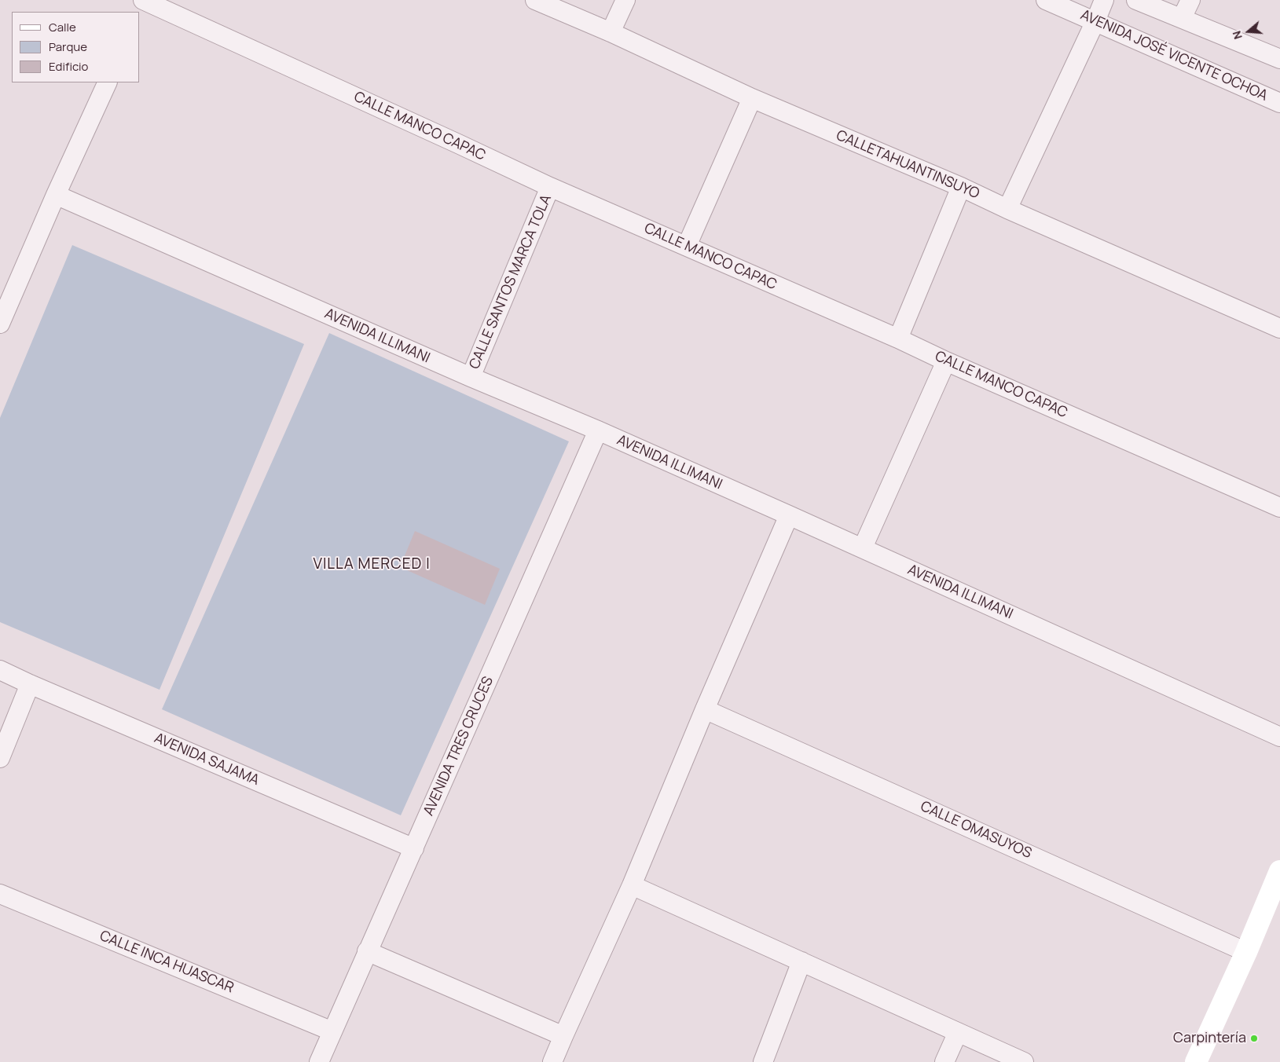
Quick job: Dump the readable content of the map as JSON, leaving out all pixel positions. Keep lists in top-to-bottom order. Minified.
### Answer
{"streets":{"street":["AVENIDA JOSÉ VICENTE OCHOA","CALLE MANCO CAPAC","CALLETAHUANTINSUYO","CALLE SANTOS MARCA TOLA","AVENIDA ILLIMANI","AVENIDA TRES CRUCES","AVENIDA SAJAMA","CALLE OMASUYOS","CALLE INCA HUASCAR"]},"crossings":[["CALLE MANCO CAPAC","CALLE SANTOS MARCA TOLA"],["CALLE SANTOS MARCA TOLA","AVENIDA ILLIMANI"],["AVENIDA ILLIMANI","AVENIDA TRES CRUCES"],["AVENIDA TRES CRUCES","AVENIDA SAJAMA"],["AVENIDA TRES CRUCES","CALLE INCA HUASCAR"]],"districts":["VILLA MERCED I"],"places":["Carpintería"],"legend":["Calle","Parque","Edificio"],"north":"left"}
